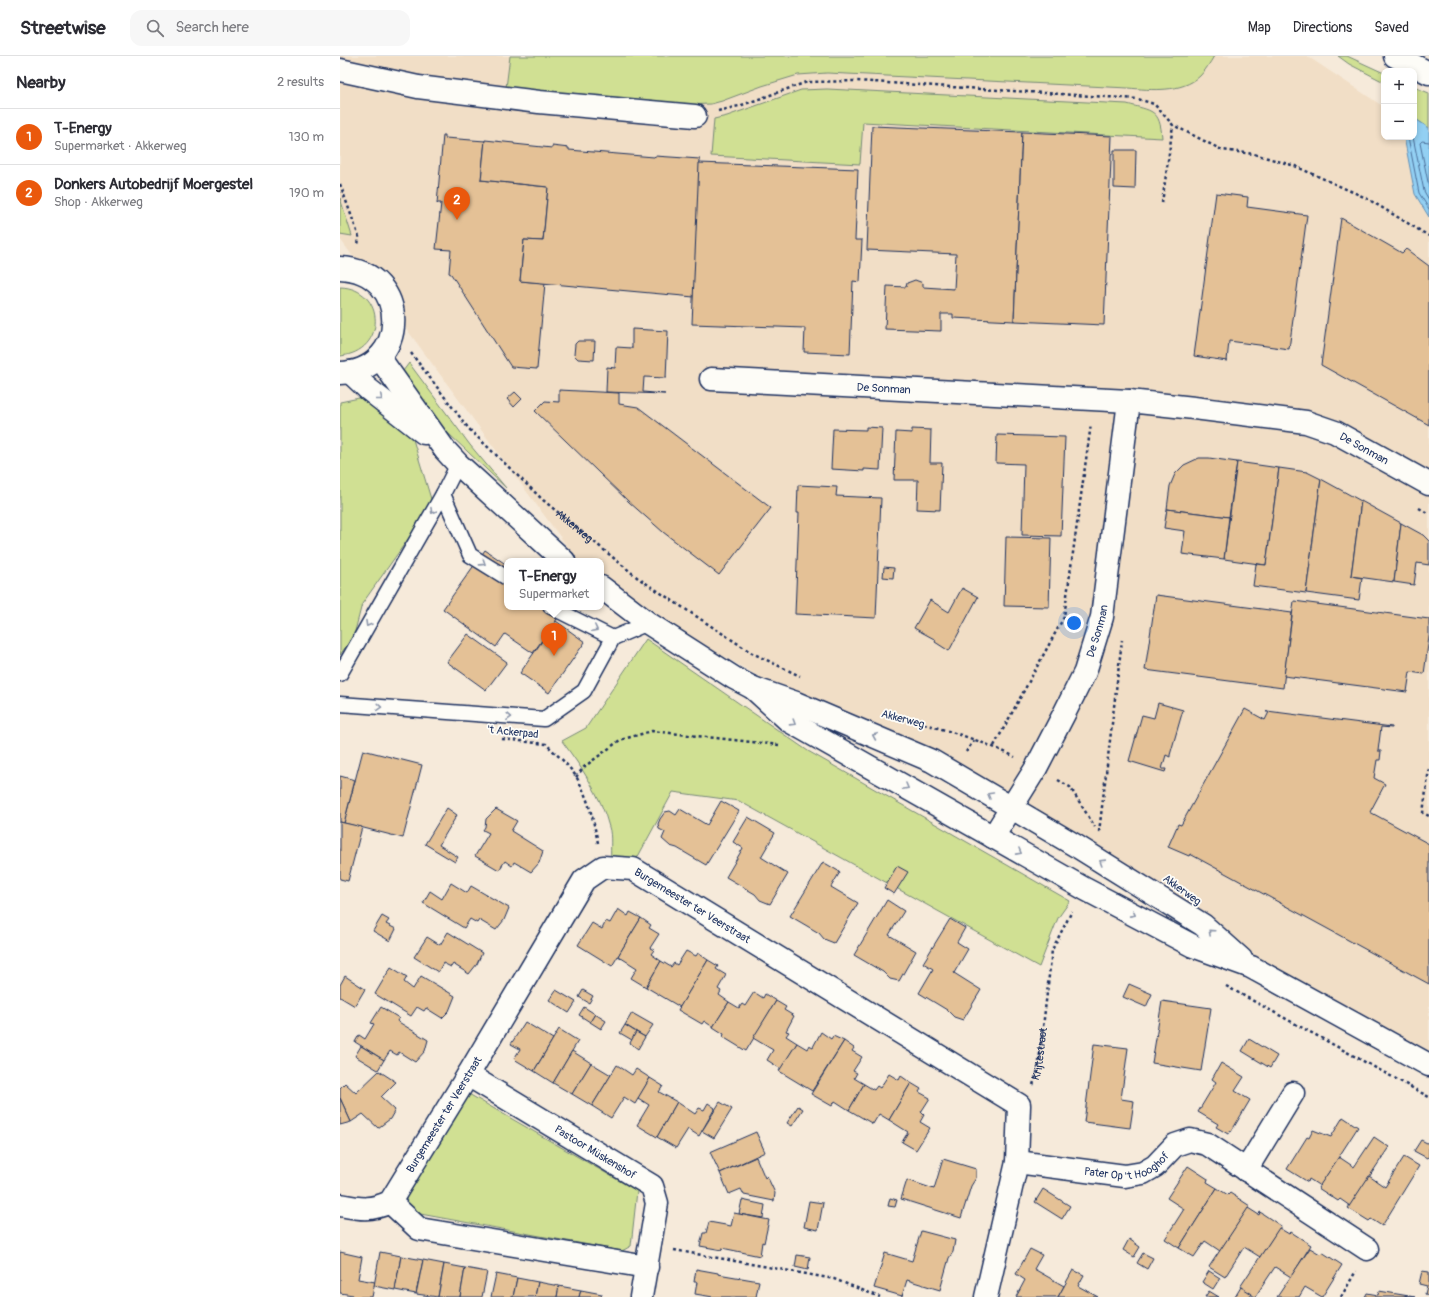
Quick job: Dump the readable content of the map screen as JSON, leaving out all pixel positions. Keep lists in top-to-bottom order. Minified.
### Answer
{"streets":{"main road":["De Sonman","Akkerweg","Burgemeester ter Veerstraat","Pastoor Müskenshof","Pater Op 't Hooghof"],"path":["'t Ackerpad","Krijtestraat"]},"crossings":[["De Sonman","Akkerweg"],["Akkerweg","Krijtestraat"],["'t Ackerpad","Burgemeester ter Veerstraat"],["Burgemeester ter Veerstraat","Krijtestraat"],["Burgemeester ter Veerstraat","Pastoor Müskenshof"]],"page":{"header":"Streetwise","search":"Search here","nav":["Map","Directions","Saved"],"heading":["Nearby","2 results"],"map_buttons":["+","−"],"list":[{"mark":"1","name":"T-Energy","note":"Supermarket · Akkerweg","value":"130 m"},{"mark":"2","name":"Donkers Autobedrijf Moergestel","note":"Shop · Akkerweg","value":"190 m"}],"pins":["2","1"],"popup":["T-Energy","Supermarket"]}}
